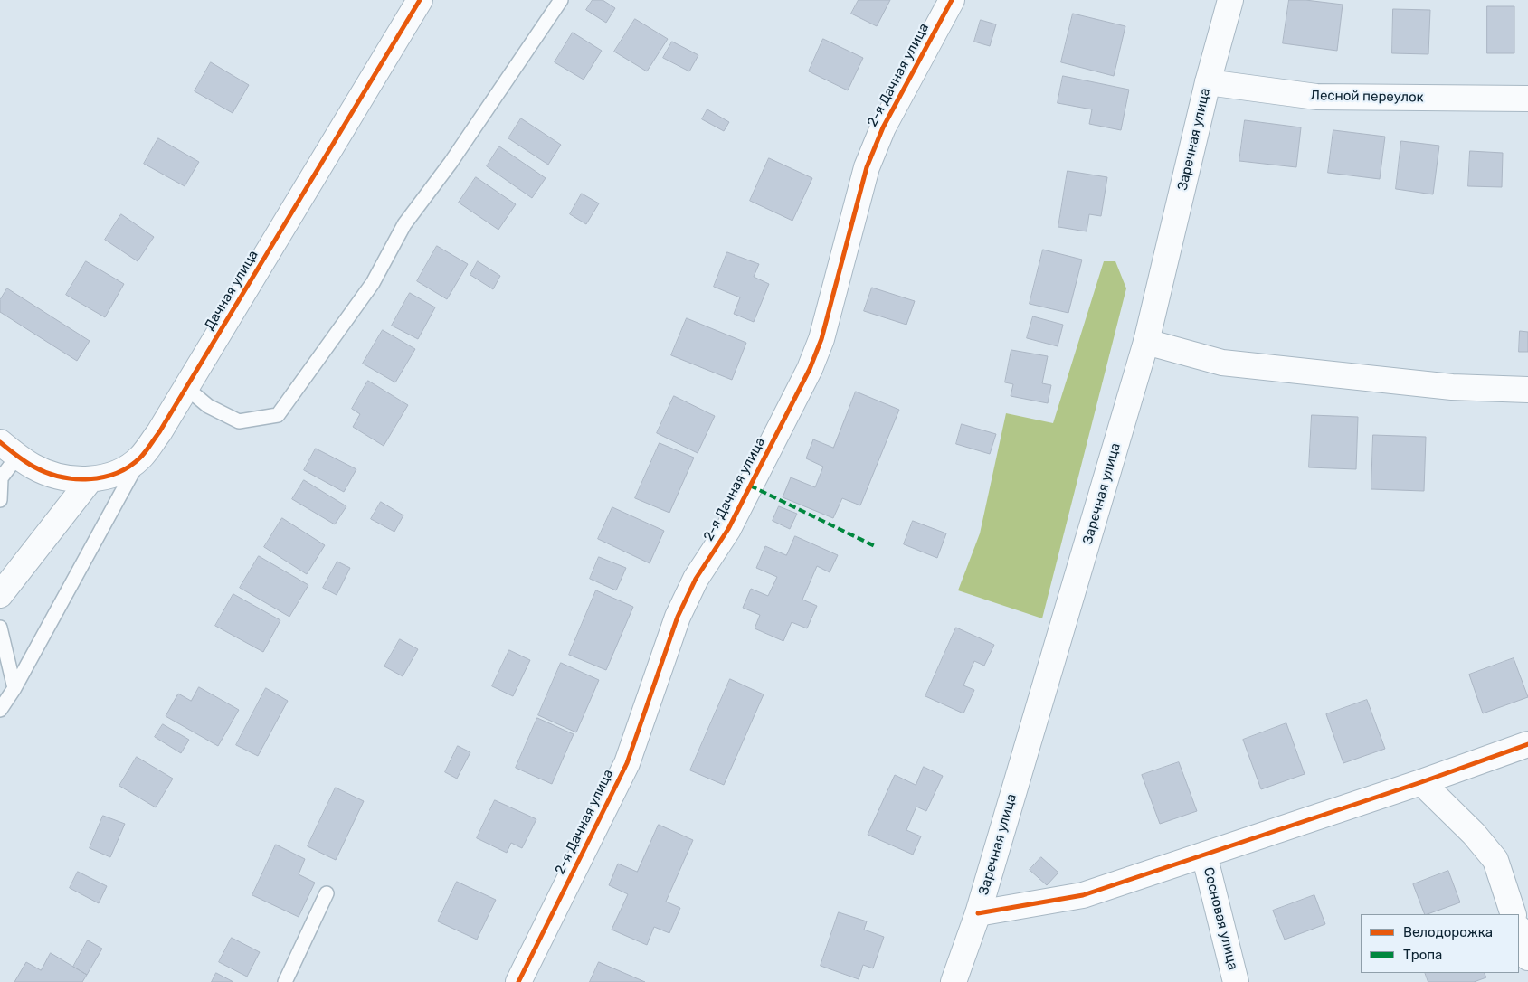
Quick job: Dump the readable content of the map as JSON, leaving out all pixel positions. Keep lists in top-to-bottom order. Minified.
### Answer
{"streets":{"street":["2-я Дачная улица","Лесной переулок","Заречная улица","Дачная улица","Сосновая улица"]},"crossings":[["Лесной переулок","Заречная улица"]],"legend":["Велодорожка","Тропа"]}
